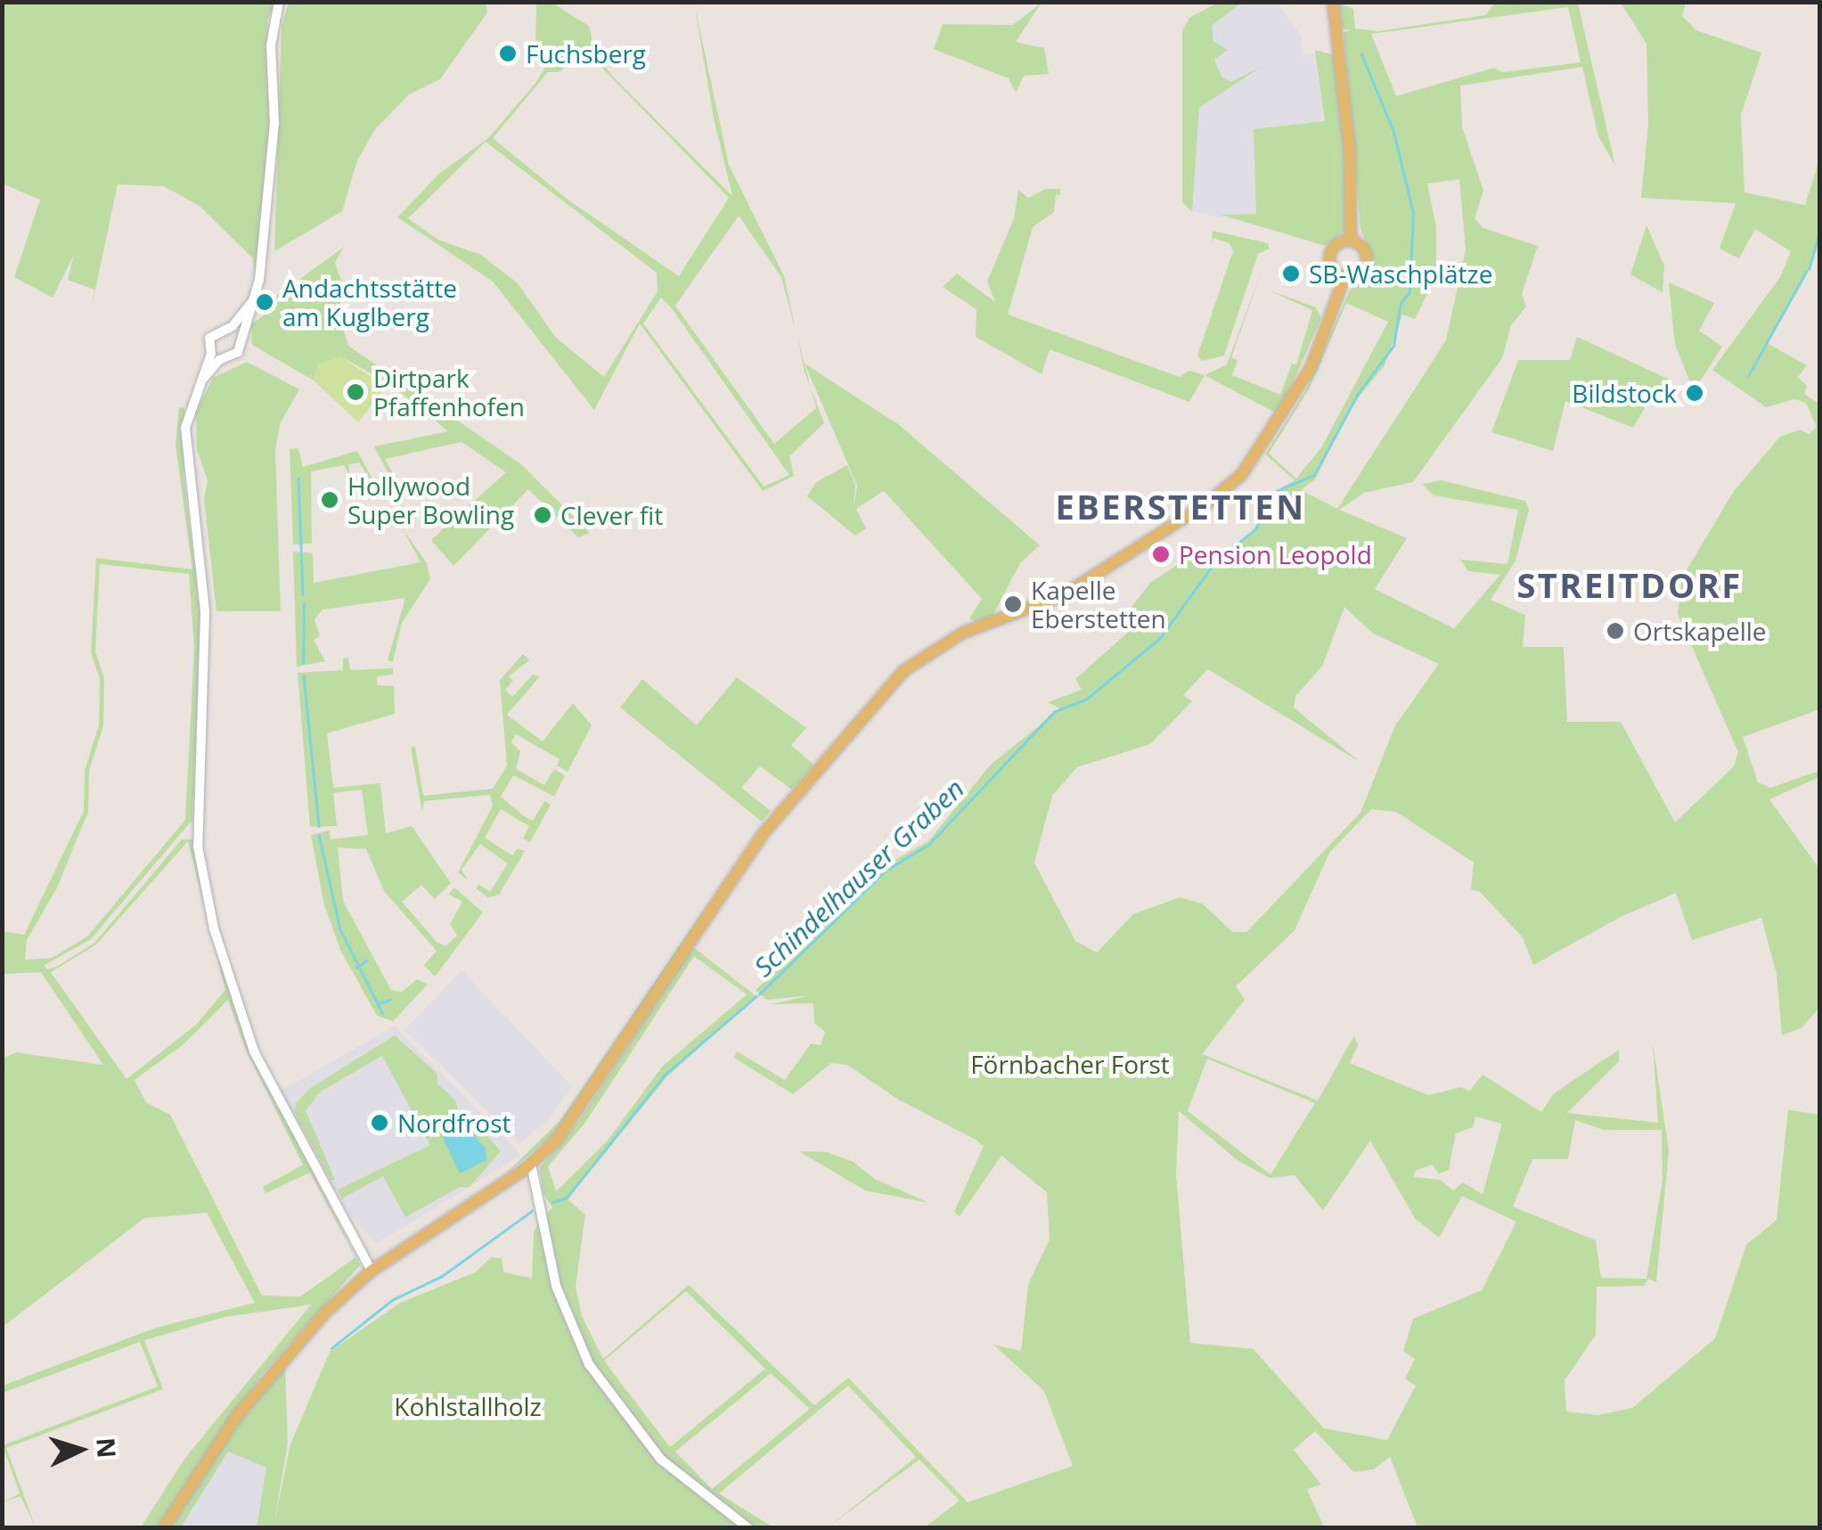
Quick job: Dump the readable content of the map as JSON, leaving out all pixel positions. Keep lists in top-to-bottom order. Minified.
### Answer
{"districts":["EBERSTETTEN","STREITDORF"],"water":["Schindelhauser Graben"],"parks":["Förnbacher Forst","Kohlstallholz"],"places":["Fuchsberg","SB-Waschplätze","Andachtsstätte am Kuglberg","Dirtpark Pfaffenhofen","Bildstock","Hollywood Super Bowling","Clever fit","Pension Leopold","Kapelle Eberstetten","Ortskapelle","Nordfrost"],"north":"right"}
